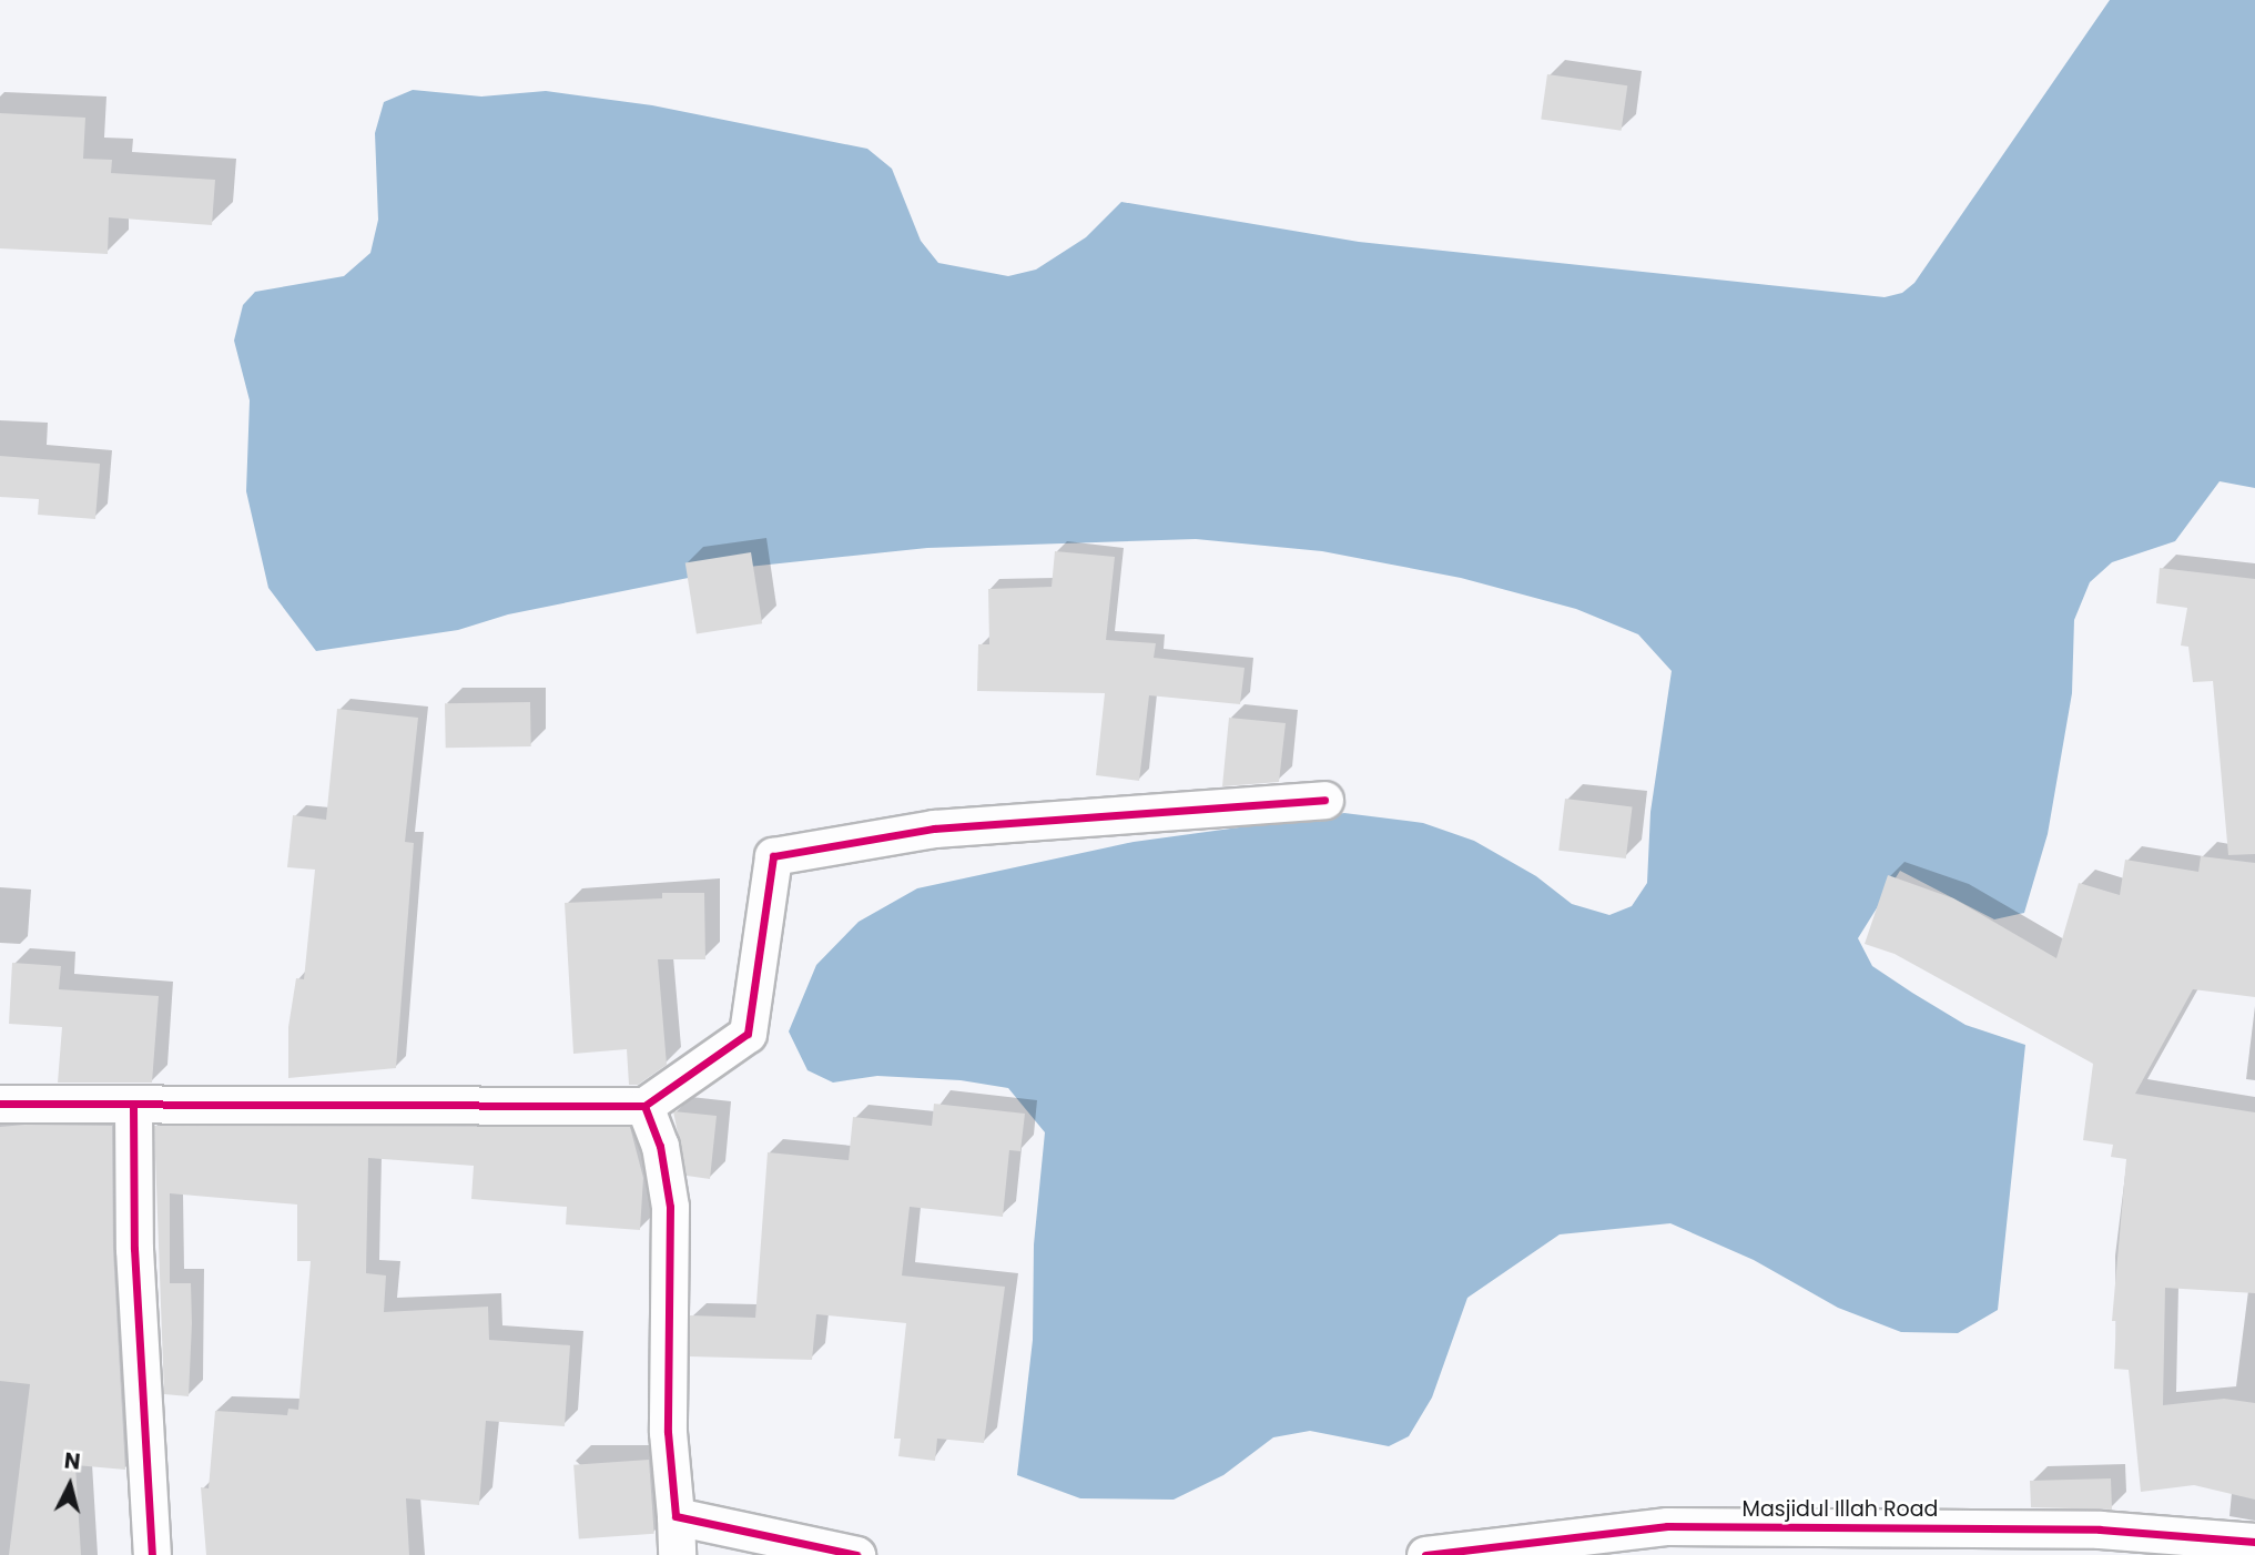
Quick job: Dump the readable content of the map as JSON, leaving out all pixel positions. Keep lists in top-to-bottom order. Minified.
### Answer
{"streets":{"street":["Masjidul Illah Road"]},"north":"top"}
